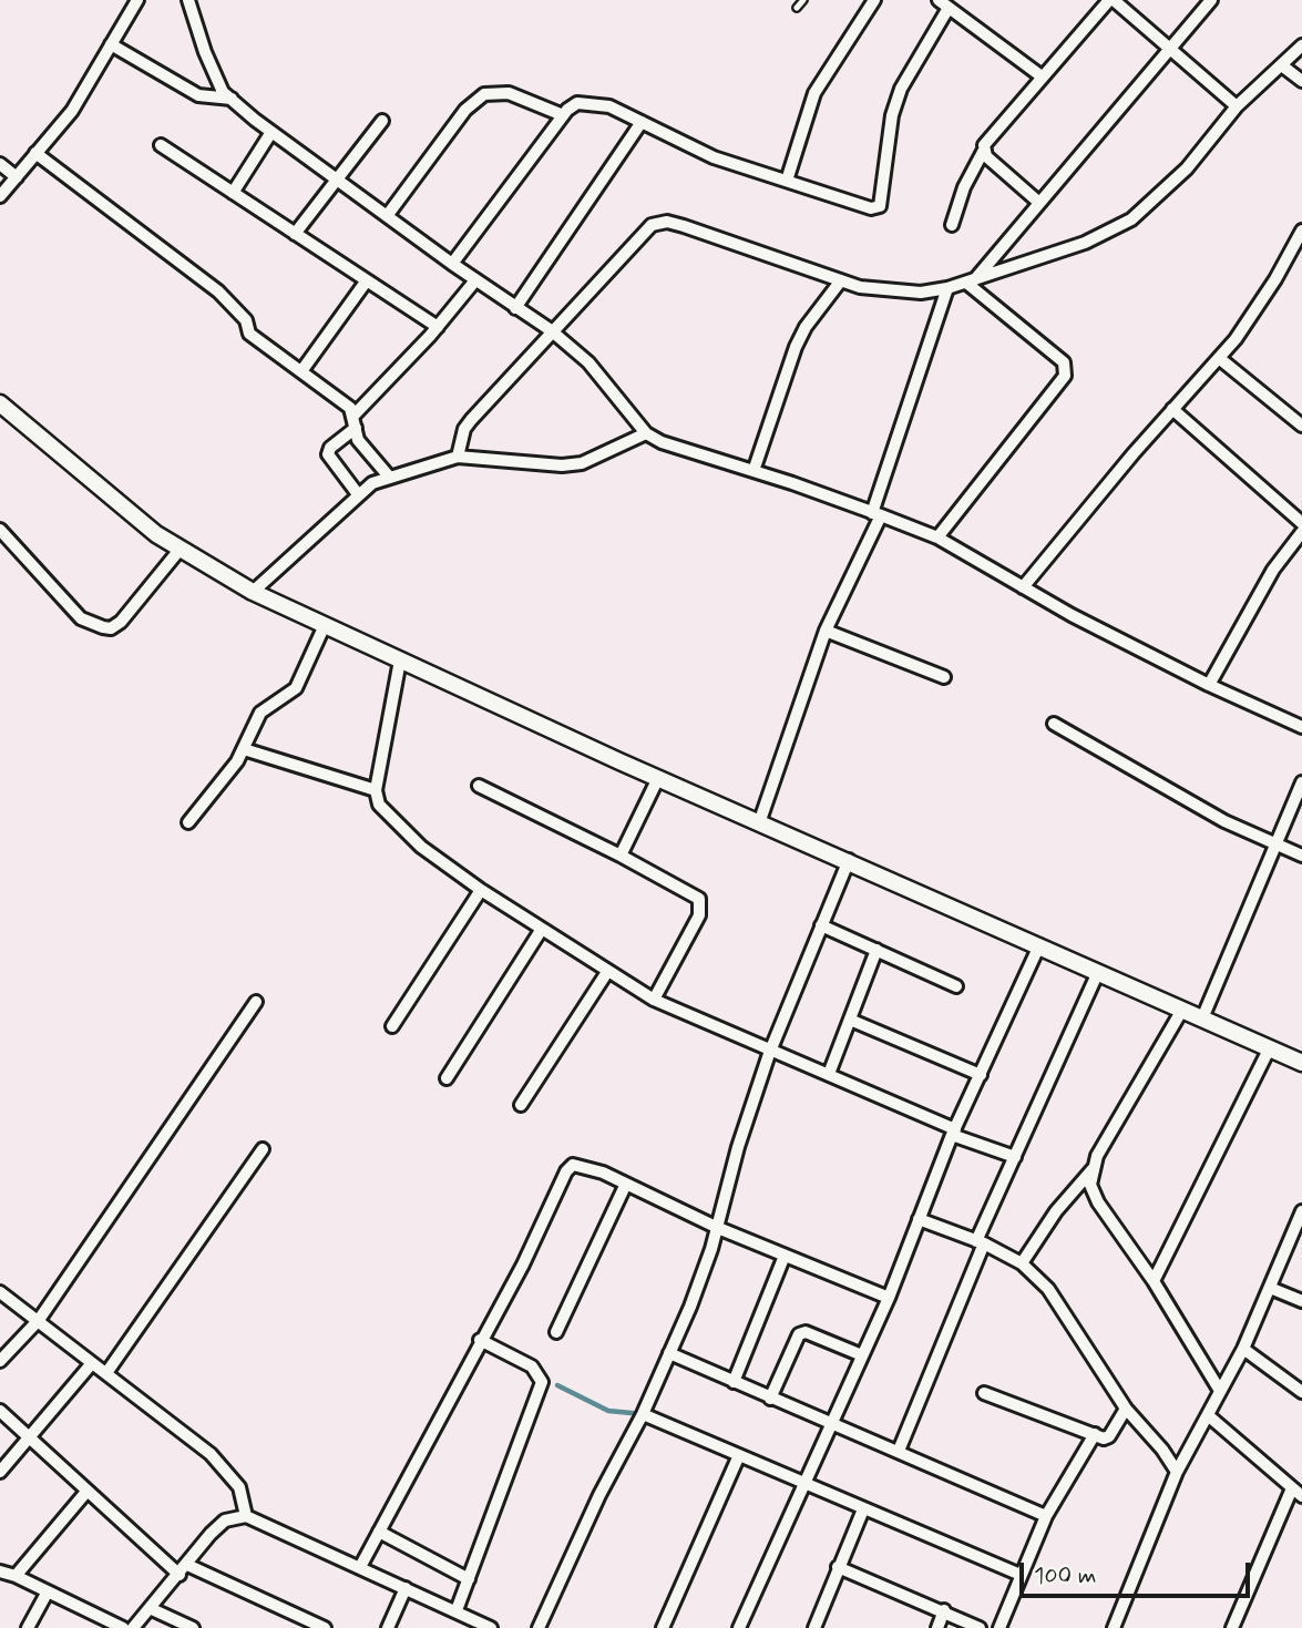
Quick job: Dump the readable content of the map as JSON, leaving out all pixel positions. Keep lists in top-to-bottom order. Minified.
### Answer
{"scale_bar":"100 m"}
